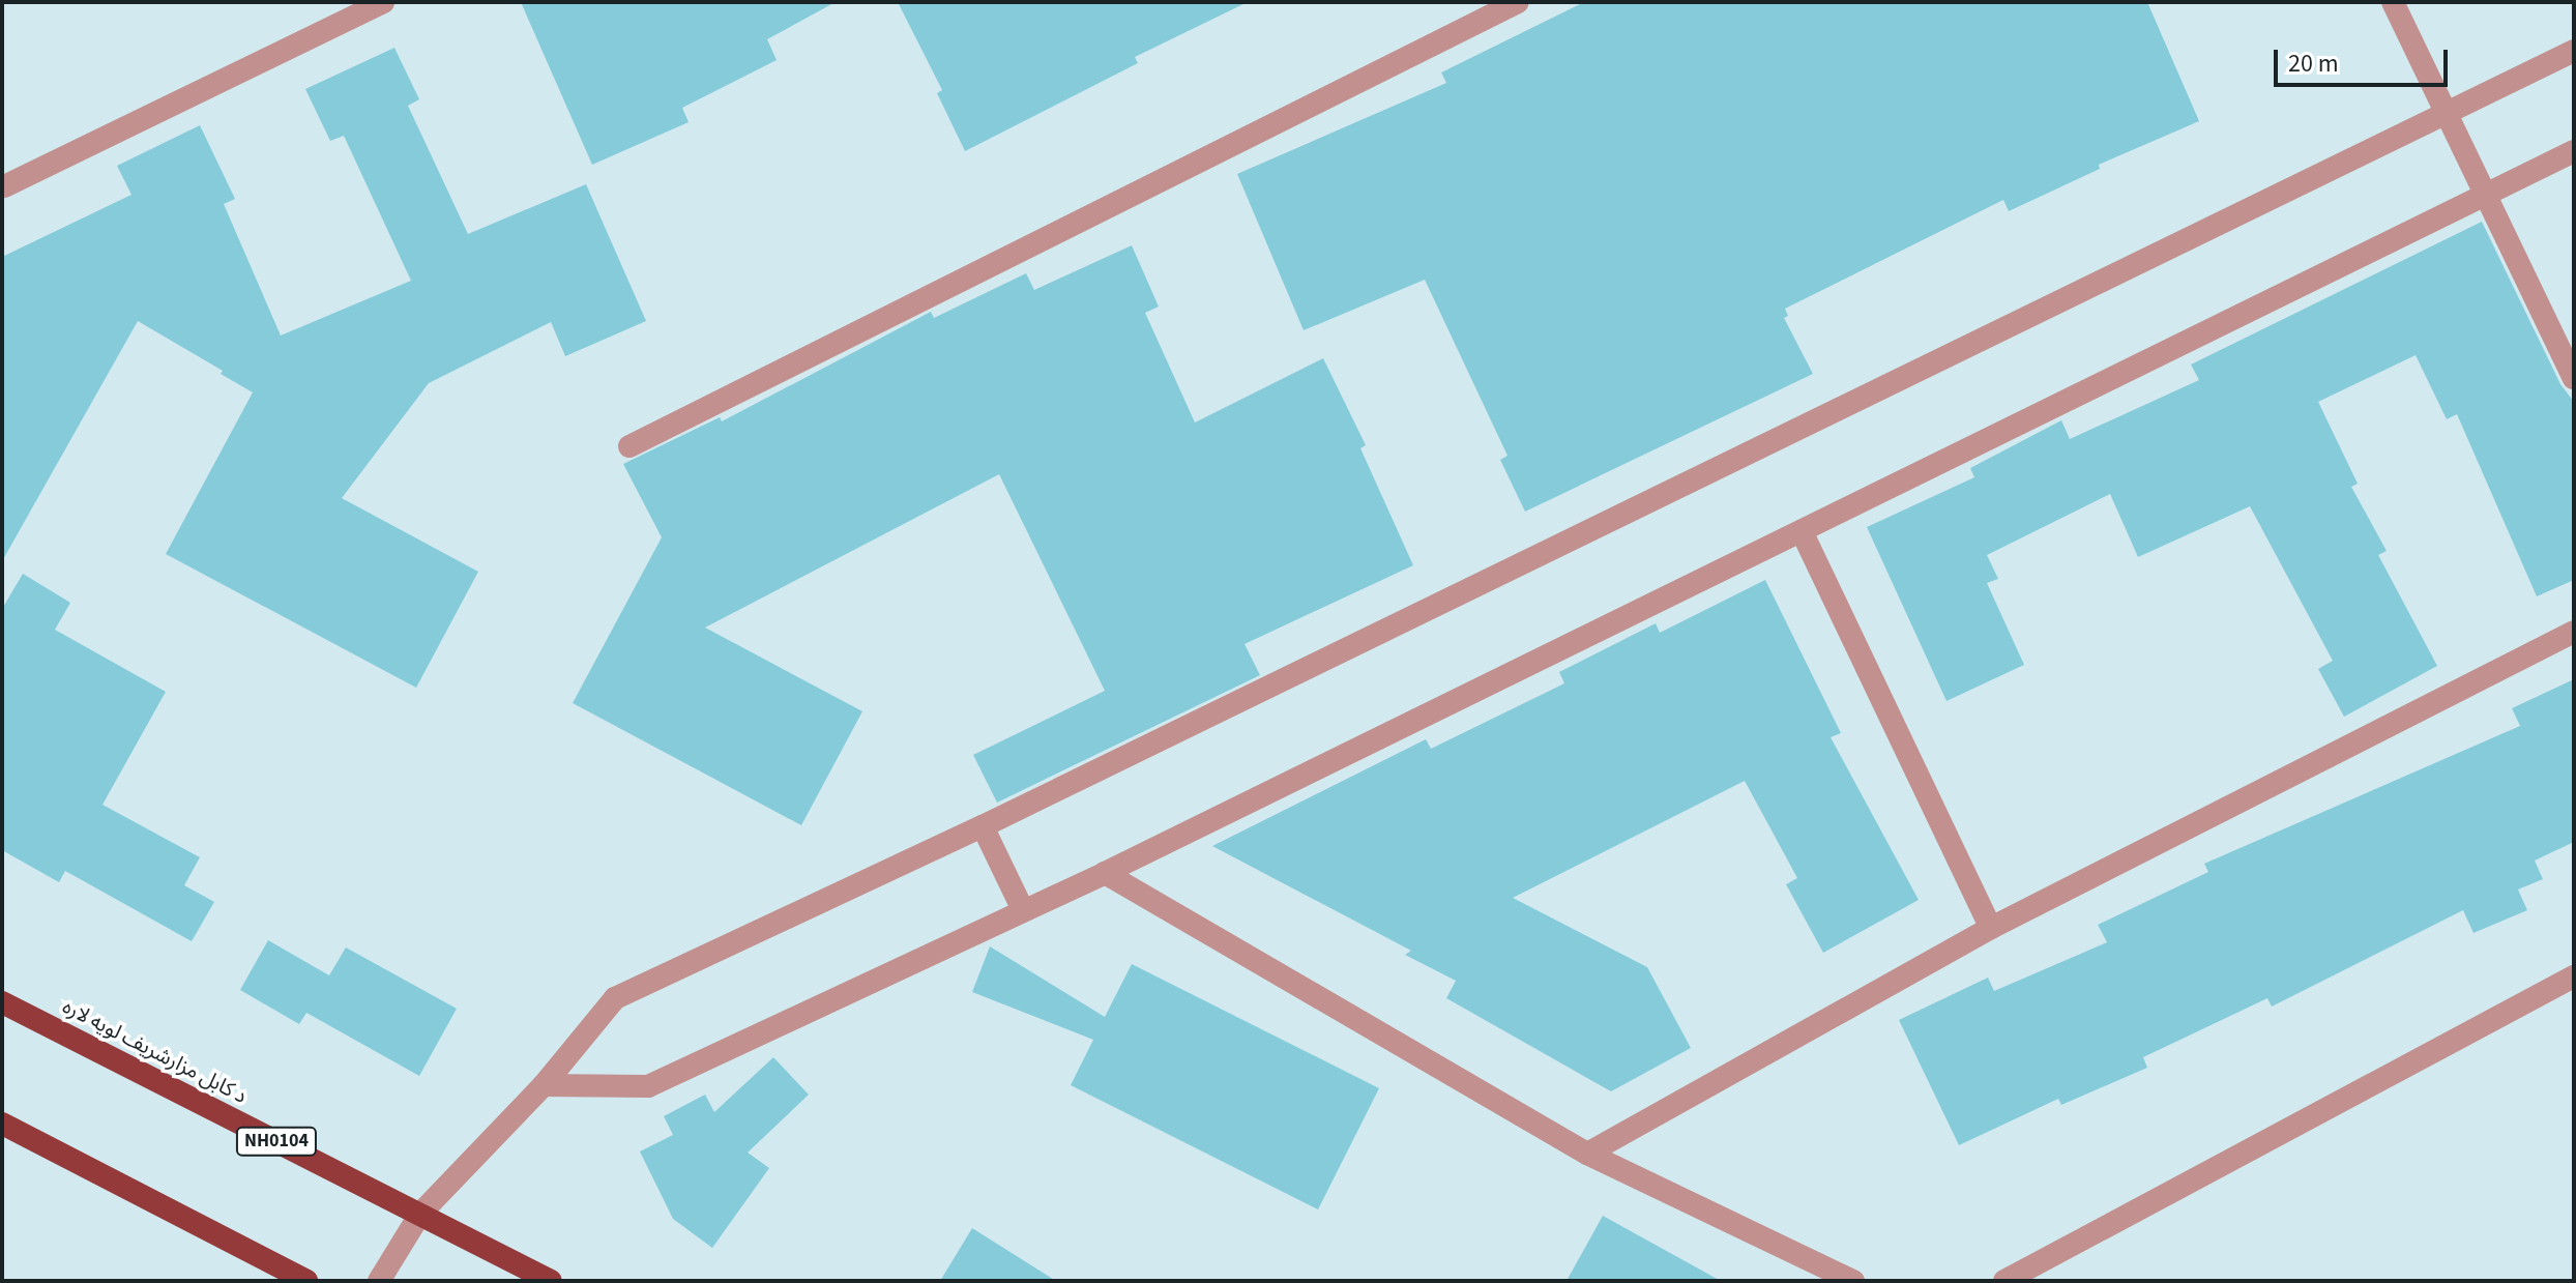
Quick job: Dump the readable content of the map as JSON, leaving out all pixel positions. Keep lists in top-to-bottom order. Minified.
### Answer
{"streets":{"highway":["د کابل مزارشریف لویه لاره","NH0104"]},"scale_bar":"20 m"}
